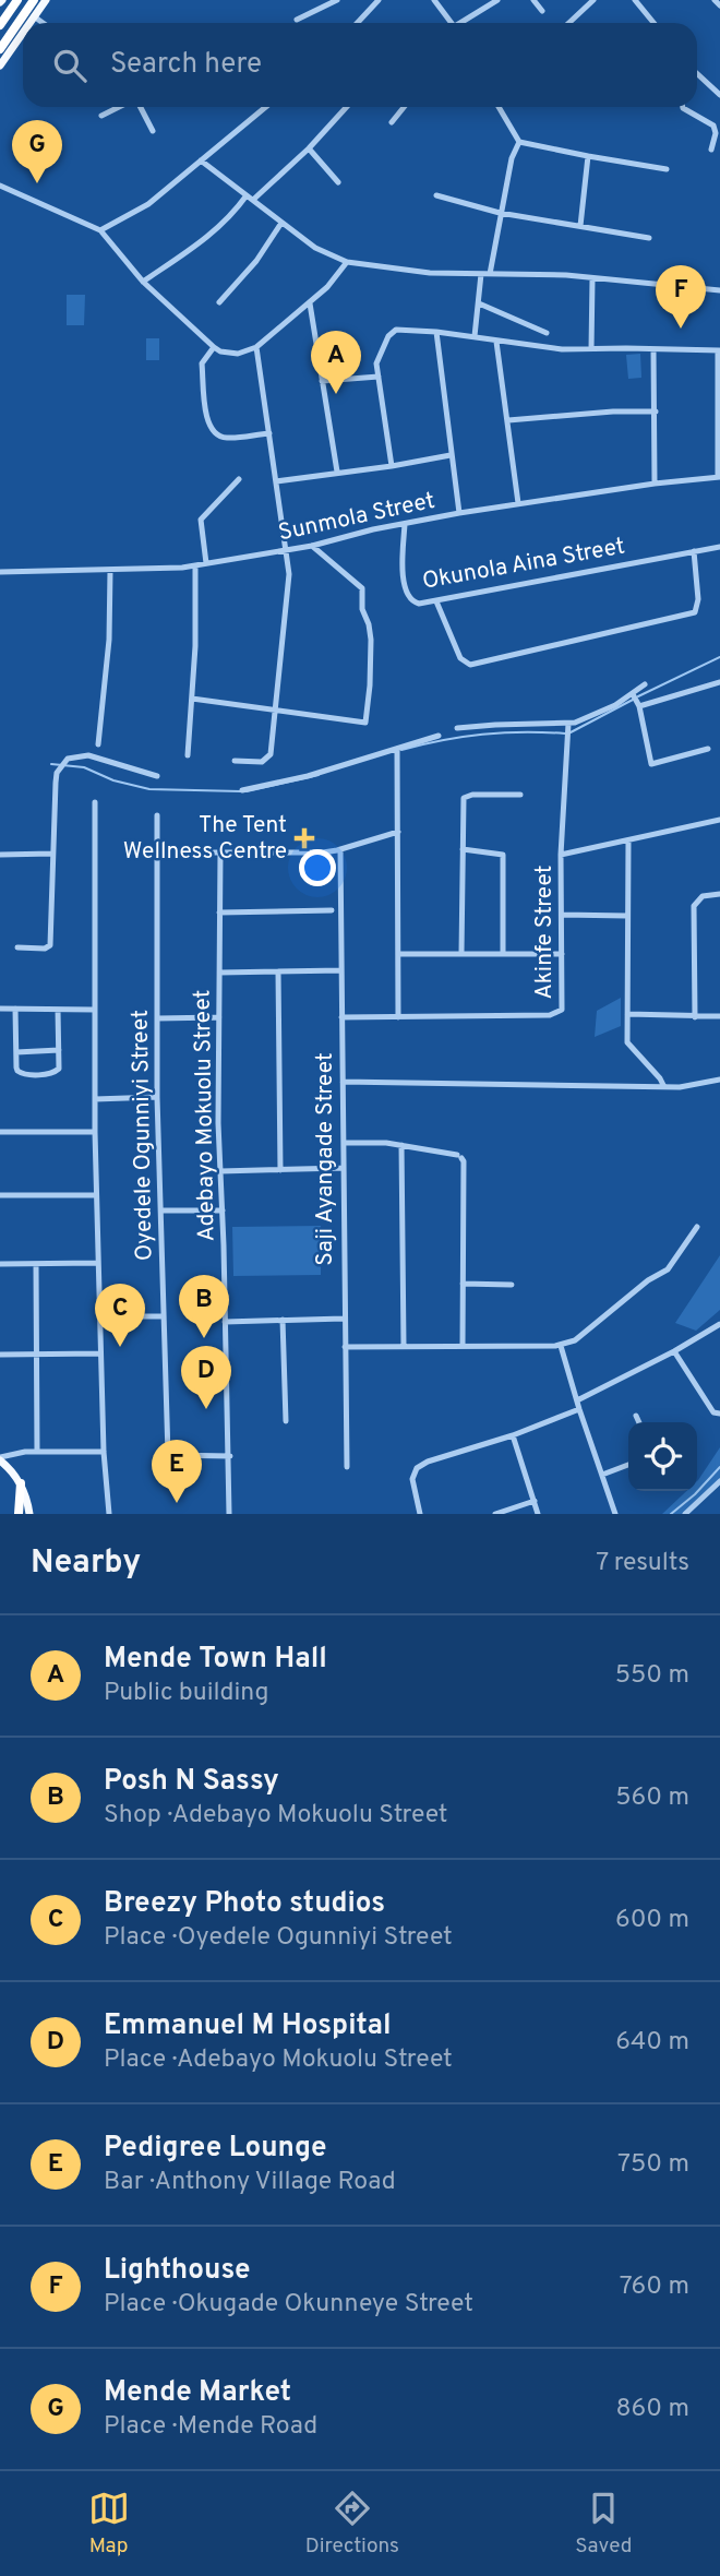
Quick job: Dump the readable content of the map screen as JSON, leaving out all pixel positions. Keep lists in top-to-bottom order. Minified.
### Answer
{"streets":{"street":["Sunmola Street","Okunola Aina Street","Akinfe Street","Adebayo Mokuolu Street","Oyedele Ogunniyi Street","Saji Ayangade Street"]},"crossings":[["Sunmola Street","Okunola Aina Street"],["Akinfe Street","Saji Ayangade Street"],["Adebayo Mokuolu Street","Oyedele Ogunniyi Street"]],"places":{"health":["The Tent Wellness Centre"]},"page":{"search":"Search here","pins":["G","F","A","B","C","D","E"],"heading":["Nearby","7 results"],"list":[{"mark":"A","name":"Mende Town Hall","note":"Public building","value":"550 m"},{"mark":"B","name":"Posh N Sassy","note":"Shop · Adebayo Mokuolu Street","value":"560 m"},{"mark":"C","name":"Breezy Photo studios","note":"Place · Oyedele Ogunniyi Street","value":"600 m"},{"mark":"D","name":"Emmanuel M Hospital","note":"Place · Adebayo Mokuolu Street","value":"640 m"},{"mark":"E","name":"Pedigree Lounge","note":"Bar · Anthony Village Road","value":"750 m"},{"mark":"F","name":"Lighthouse","note":"Place · Okugade Okunneye Street","value":"760 m"},{"mark":"G","name":"Mende Market","note":"Place · Mende Road","value":"860 m"}],"nav":["Map","Directions","Saved"]}}
